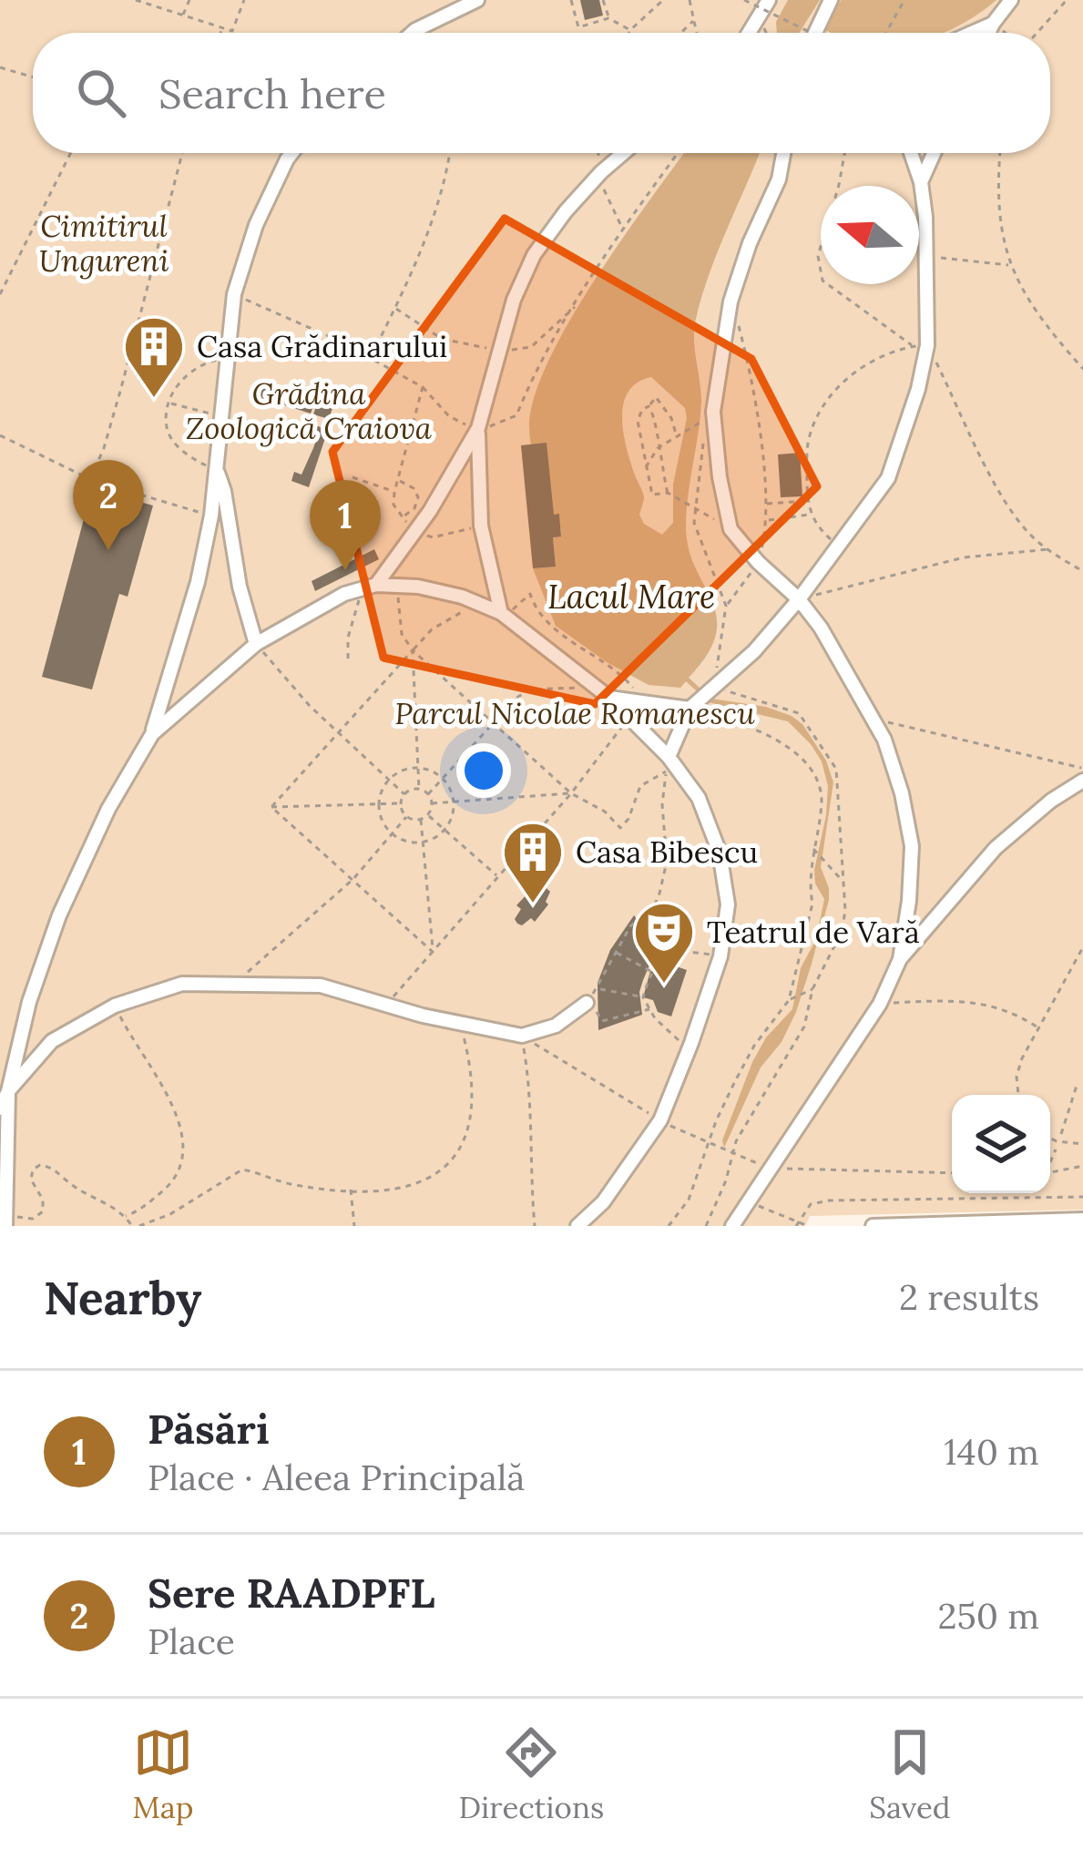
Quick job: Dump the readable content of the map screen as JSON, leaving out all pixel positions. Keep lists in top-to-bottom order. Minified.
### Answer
{"water":["Lacul Mare"],"parks":["Cimitirul Ungureni","Grădina Zoologică Craiova","Parcul Nicolae Romanescu"],"places":{"building":["Casa Grădinarului","Casa Bibescu"],"theatre":["Teatrul de Vară"]},"north":"left","page":{"search":"Search here","pins":["2","1"],"heading":["Nearby","2 results"],"list":[{"mark":"1","name":"Păsări","note":"Place · Aleea Principală","value":"140 m"},{"mark":"2","name":"Sere RAADPFL","note":"Place","value":"250 m"}],"nav":["Map","Directions","Saved"]}}
